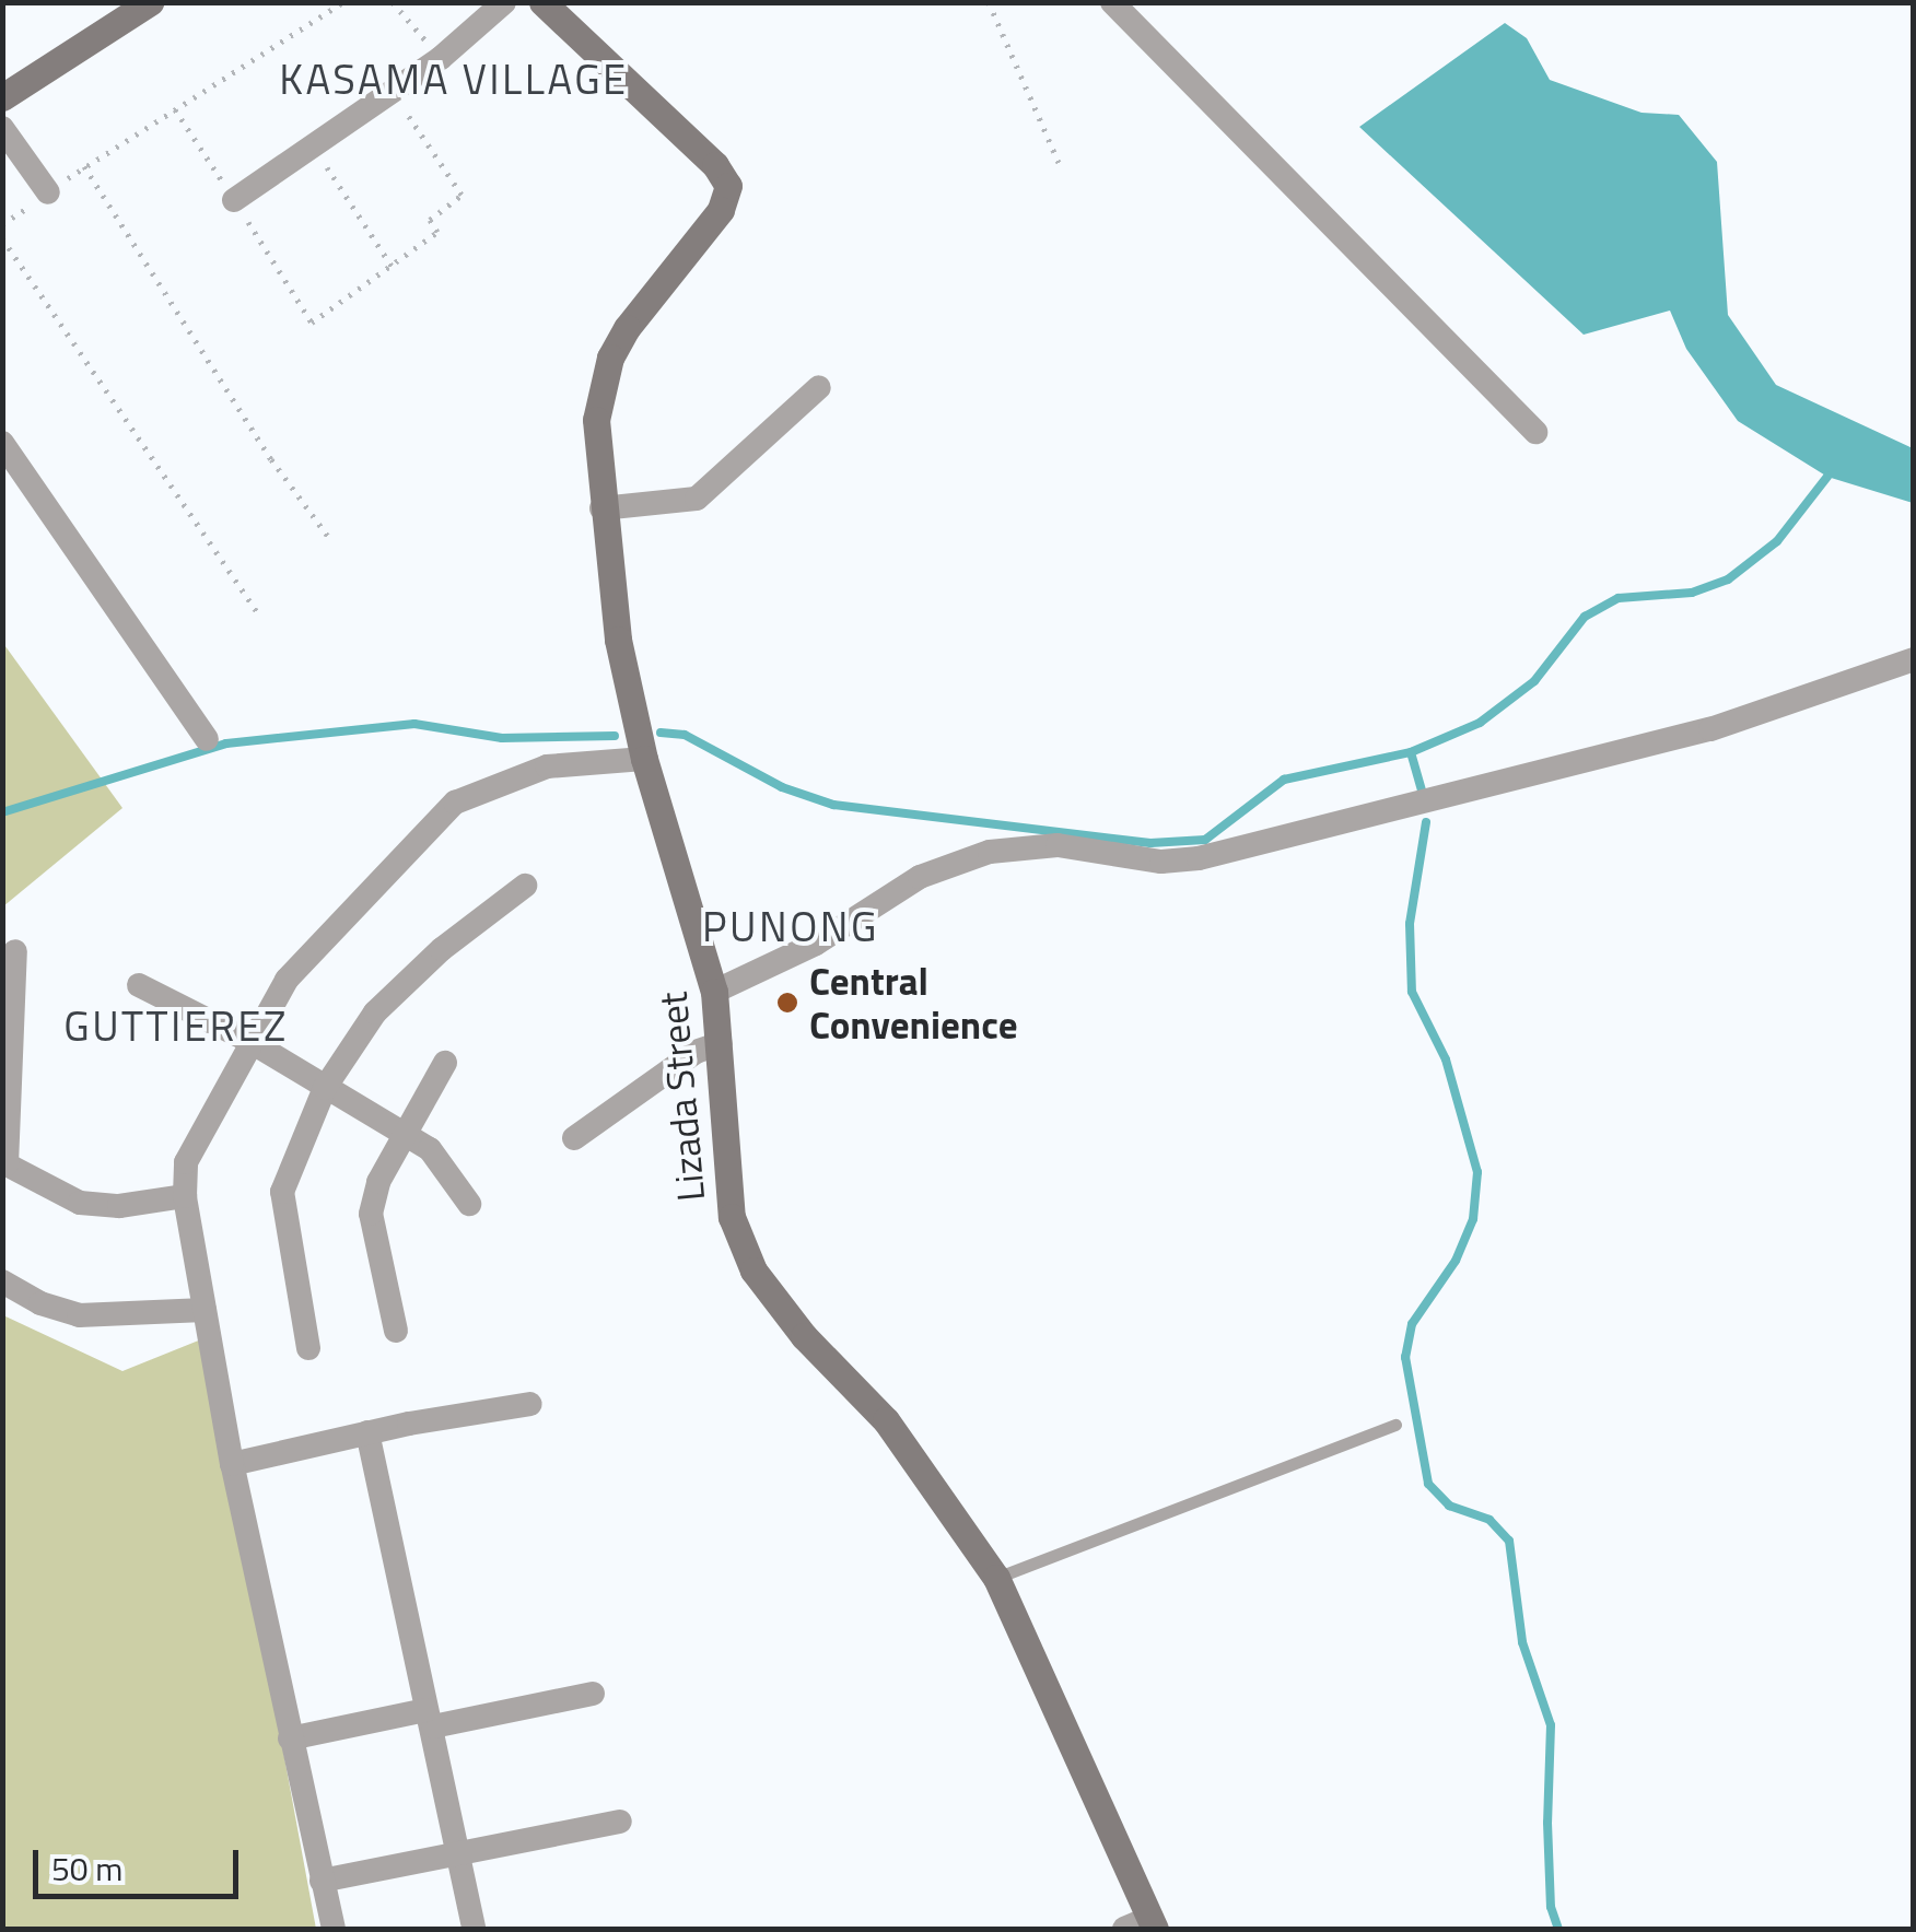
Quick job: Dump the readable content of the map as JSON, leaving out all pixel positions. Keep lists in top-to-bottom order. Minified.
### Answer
{"streets":{"street":["Lizada Street"]},"districts":["KASAMA VILLAGE","PUNONG","GUTTIEREZ"],"places":["Central Convenience"],"scale_bar":"50 m"}
